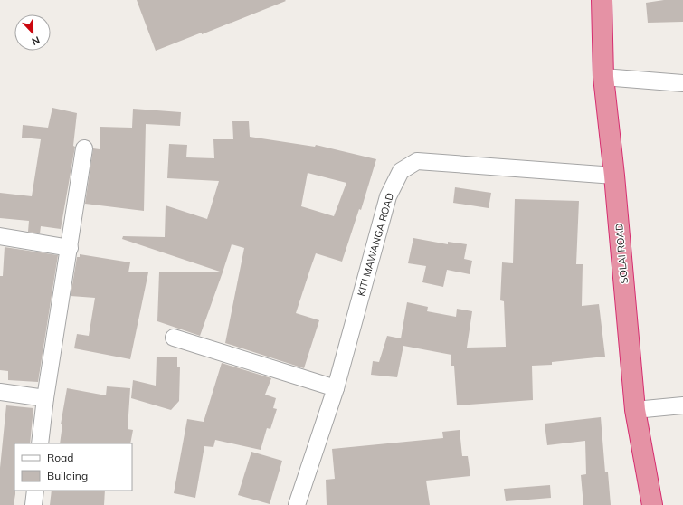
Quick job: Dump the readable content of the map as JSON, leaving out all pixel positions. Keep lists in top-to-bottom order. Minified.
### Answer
{"streets":{"highway":["SOLAI ROAD"],"street":["KITI MAWANGA ROAD"]},"crossings":[["KITI MAWANGA ROAD","SOLAI ROAD"]],"legend":["Road","Building"],"north":"bottom"}
